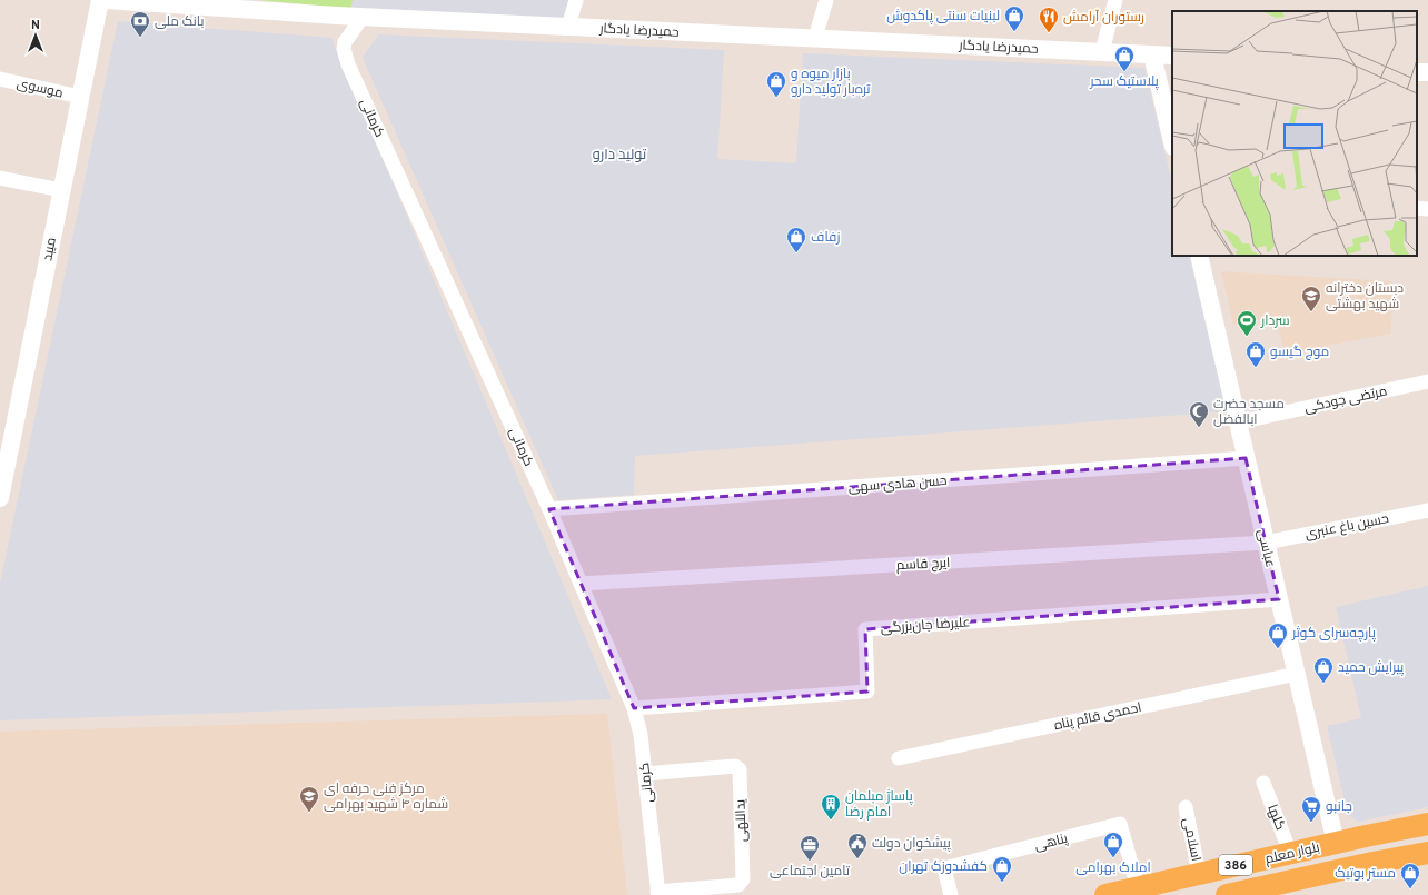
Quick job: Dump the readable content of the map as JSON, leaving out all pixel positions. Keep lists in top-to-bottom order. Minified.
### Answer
{"streets":{"main road":["بلوار معلم","386"],"street":["حمیدرضا یادگار","موسوی","کرمانی","میبد","مرتضی جودکی","حسن هادی سهی","حسین باغ عنبری","عباسی","ایرج قاسم","علیرضا جان‌بزرگی","احمدی قائم پناه","گلها","یداللهی","اسلامی","پناهی"]},"crossings":[["حمیدرضا یادگار","کرمانی"],["موسوی","میبد"],["کرمانی","حسن هادی سهی"],["کرمانی","ایرج قاسم"],["کرمانی","علیرضا جان‌بزرگی"],["کرمانی","یداللهی"],["مرتضی جودکی","عباسی"],["حسن هادی سهی","عباسی"],["حسین باغ عنبری","عباسی"],["حسین باغ عنبری","ایرج قاسم"],["عباسی","ایرج قاسم"],["عباسی","علیرضا جان‌بزرگی"],["عباسی","احمدی قائم پناه"],["عباسی","بلوار معلم"],["گلها","بلوار معلم"],["اسلامی","بلوار معلم"],["پناهی","بلوار معلم"]],"districts":["تولید دارو"],"places":{"shop":["لبنیات سنتی پاکدوش","پلاستیک سحر","بازار میوه و تره‌بار تولید دارو","زفاف","موج گیسو","پارچه‌سرای کوثر","پیرایش حمید","املاک بهرامی","کفشدوزک تهران","مستر بوتیک"],"restaurant":["رستوران آرامش"],"bank":["بانک ملی"],"school or university":["دبستان دخترانه شهید بهشتی","مرکز فنی حرفه ای شماره ۴ شهید بهرامی"],"sports":["سردار"],"mosque":["مسجد حضرت ابالفضل"],"building":["پاساژ مبلمان امام رضا"],"supermarket":["جانبو"],"public building":["پیشخوان دولت"],"office":["تامین اجتماعی"]},"north":"top"}
